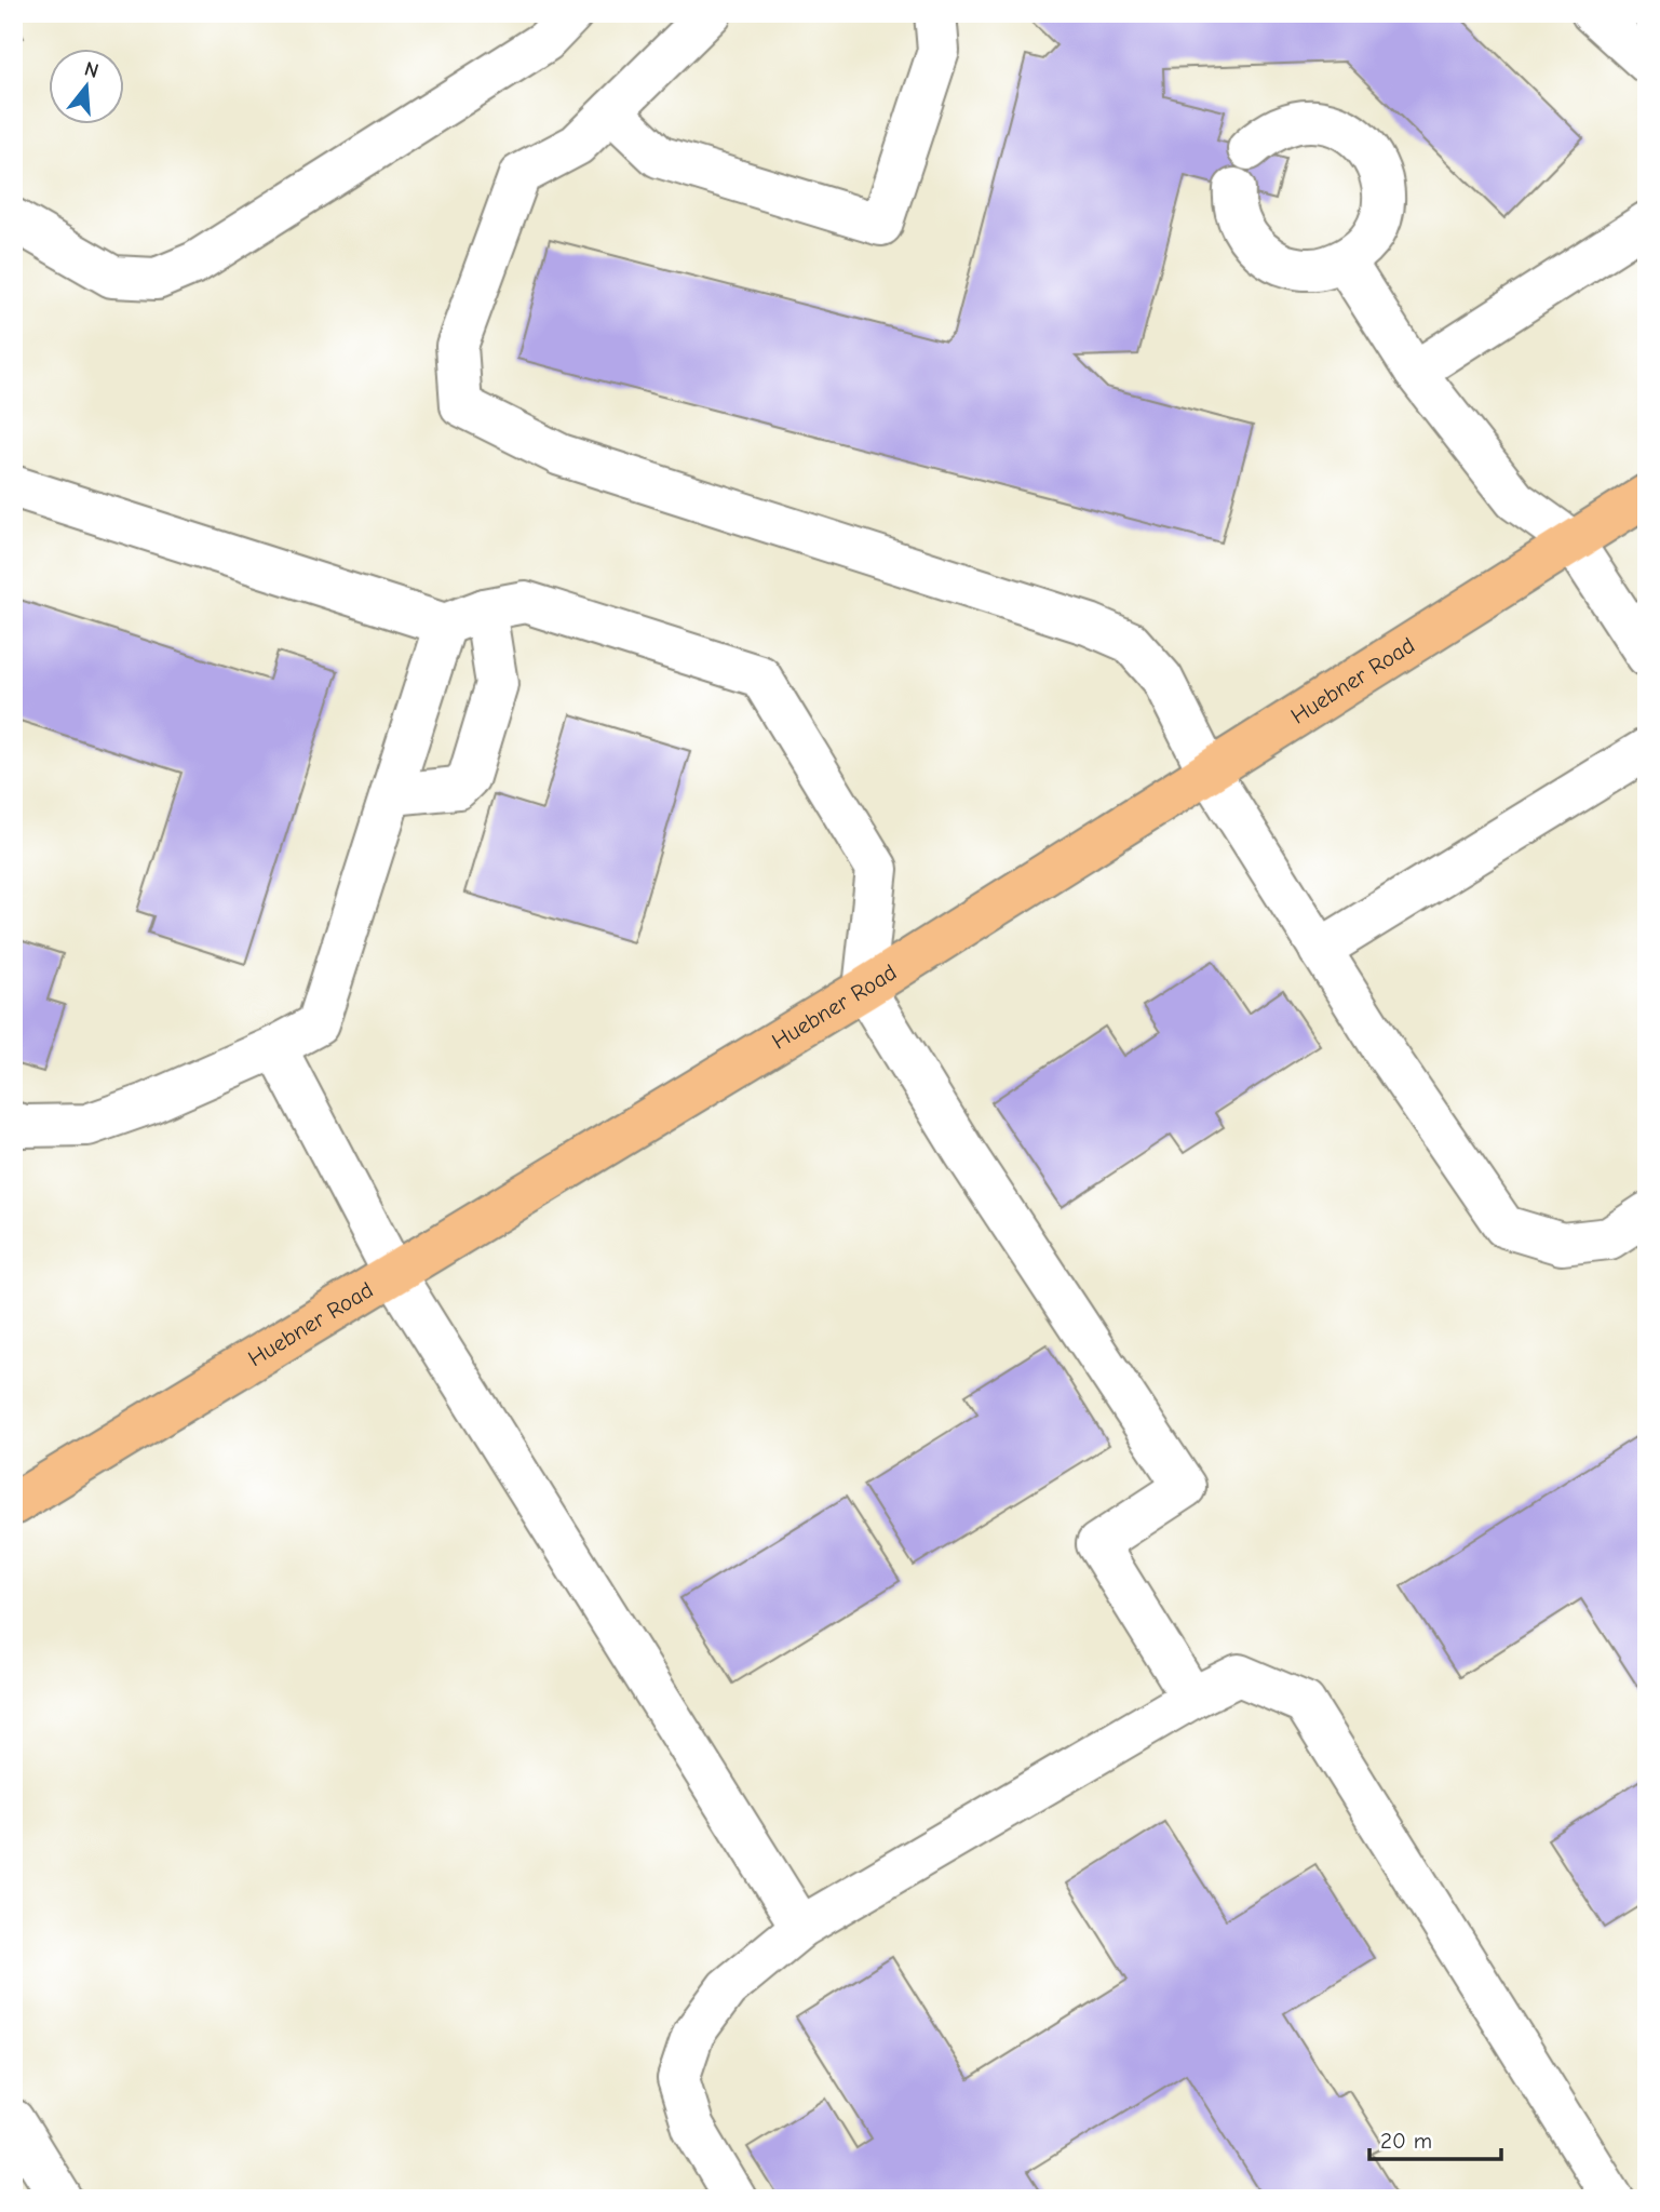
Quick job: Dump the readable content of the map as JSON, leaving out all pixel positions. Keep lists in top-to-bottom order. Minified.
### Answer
{"streets":{"main road":["Huebner Road"]},"scale_bar":"20 m","north":"top"}
